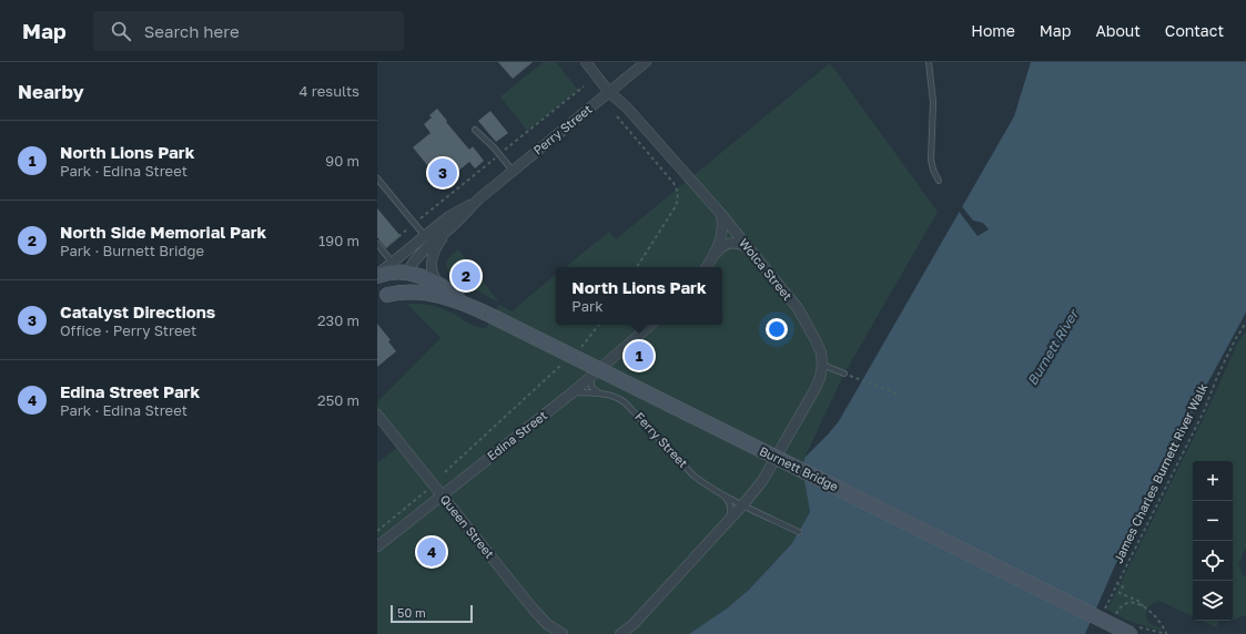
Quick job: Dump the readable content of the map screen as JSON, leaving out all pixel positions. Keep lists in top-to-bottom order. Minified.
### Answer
{"streets":{"main road":["Perry Street","Burnett Bridge"],"street":["Wolca Street","Edina Street","Queen Street"],"lane":["Ferry Street"],"path":["James Charles Burnett River Walk"]},"crossings":[["Perry Street","Wolca Street"],["Perry Street","Burnett Bridge"],["Wolca Street","Ferry Street"],["Edina Street","Ferry Street"],["Edina Street","Queen Street"]],"water":["Burnett River"],"scale_bar":"50 m","page":{"header":"Map","search":"Search here","nav":["Home","Map","About","Contact"],"heading":["Nearby","4 results"],"list":[{"mark":"1","name":"North Lions Park","note":"Park · Edina Street","value":"90 m"},{"mark":"2","name":"North Side Memorial Park","note":"Park · Burnett Bridge","value":"190 m"},{"mark":"3","name":"Catalyst Directions","note":"Office · Perry Street","value":"230 m"},{"mark":"4","name":"Edina Street Park","note":"Park · Edina Street","value":"250 m"}],"pins":["3","2","1","4"],"popup":["North Lions Park","Park"],"map_buttons":["+","−"],"scale":"50 m"}}
